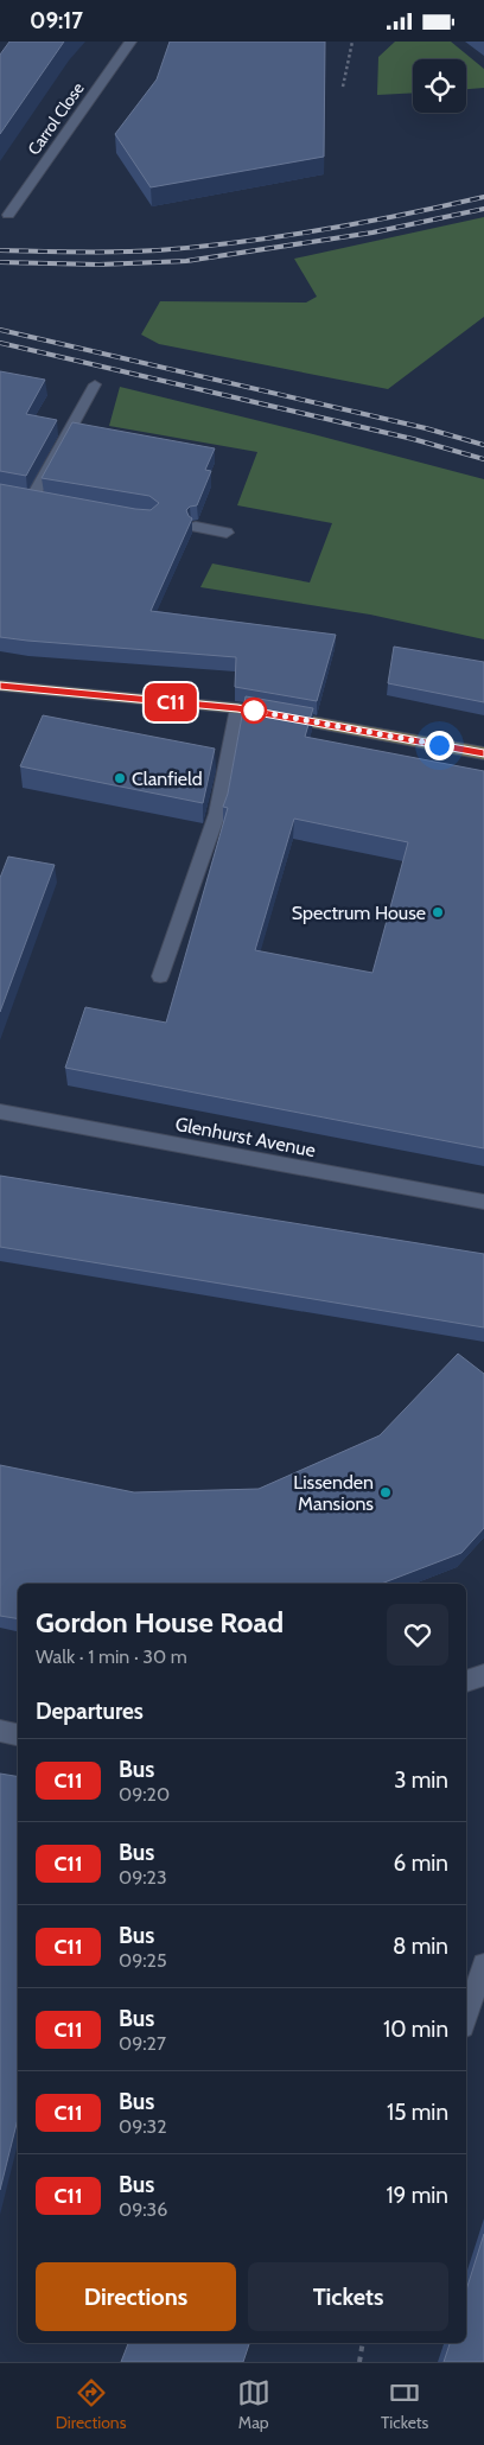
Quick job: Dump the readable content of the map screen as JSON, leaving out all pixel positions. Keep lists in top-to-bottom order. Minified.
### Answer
{"streets":{"street":["Carrol Close","Glenhurst Avenue"]},"places":["Clanfield","Spectrum House","Lissenden Mansions"],"lines":["bus line C11"],"page":{"status":"09:17","on_map":"C11","heading":[["Gordon House Road","Walk · 1 min · 30 m"],"Departures"],"list":[{"mark":"C11","name":"Bus","note":"09:20","value":"3 min"},{"mark":"C11","name":"Bus","note":"09:23","value":"6 min"},{"mark":"C11","name":"Bus","note":"09:25","value":"8 min"},{"mark":"C11","name":"Bus","note":"09:27","value":"10 min"},{"mark":"C11","name":"Bus","note":"09:32","value":"15 min"},{"mark":"C11","name":"Bus","note":"09:36","value":"19 min"}],"buttons":["Directions","Tickets"],"tabs":["Directions","Map","Tickets"]}}
